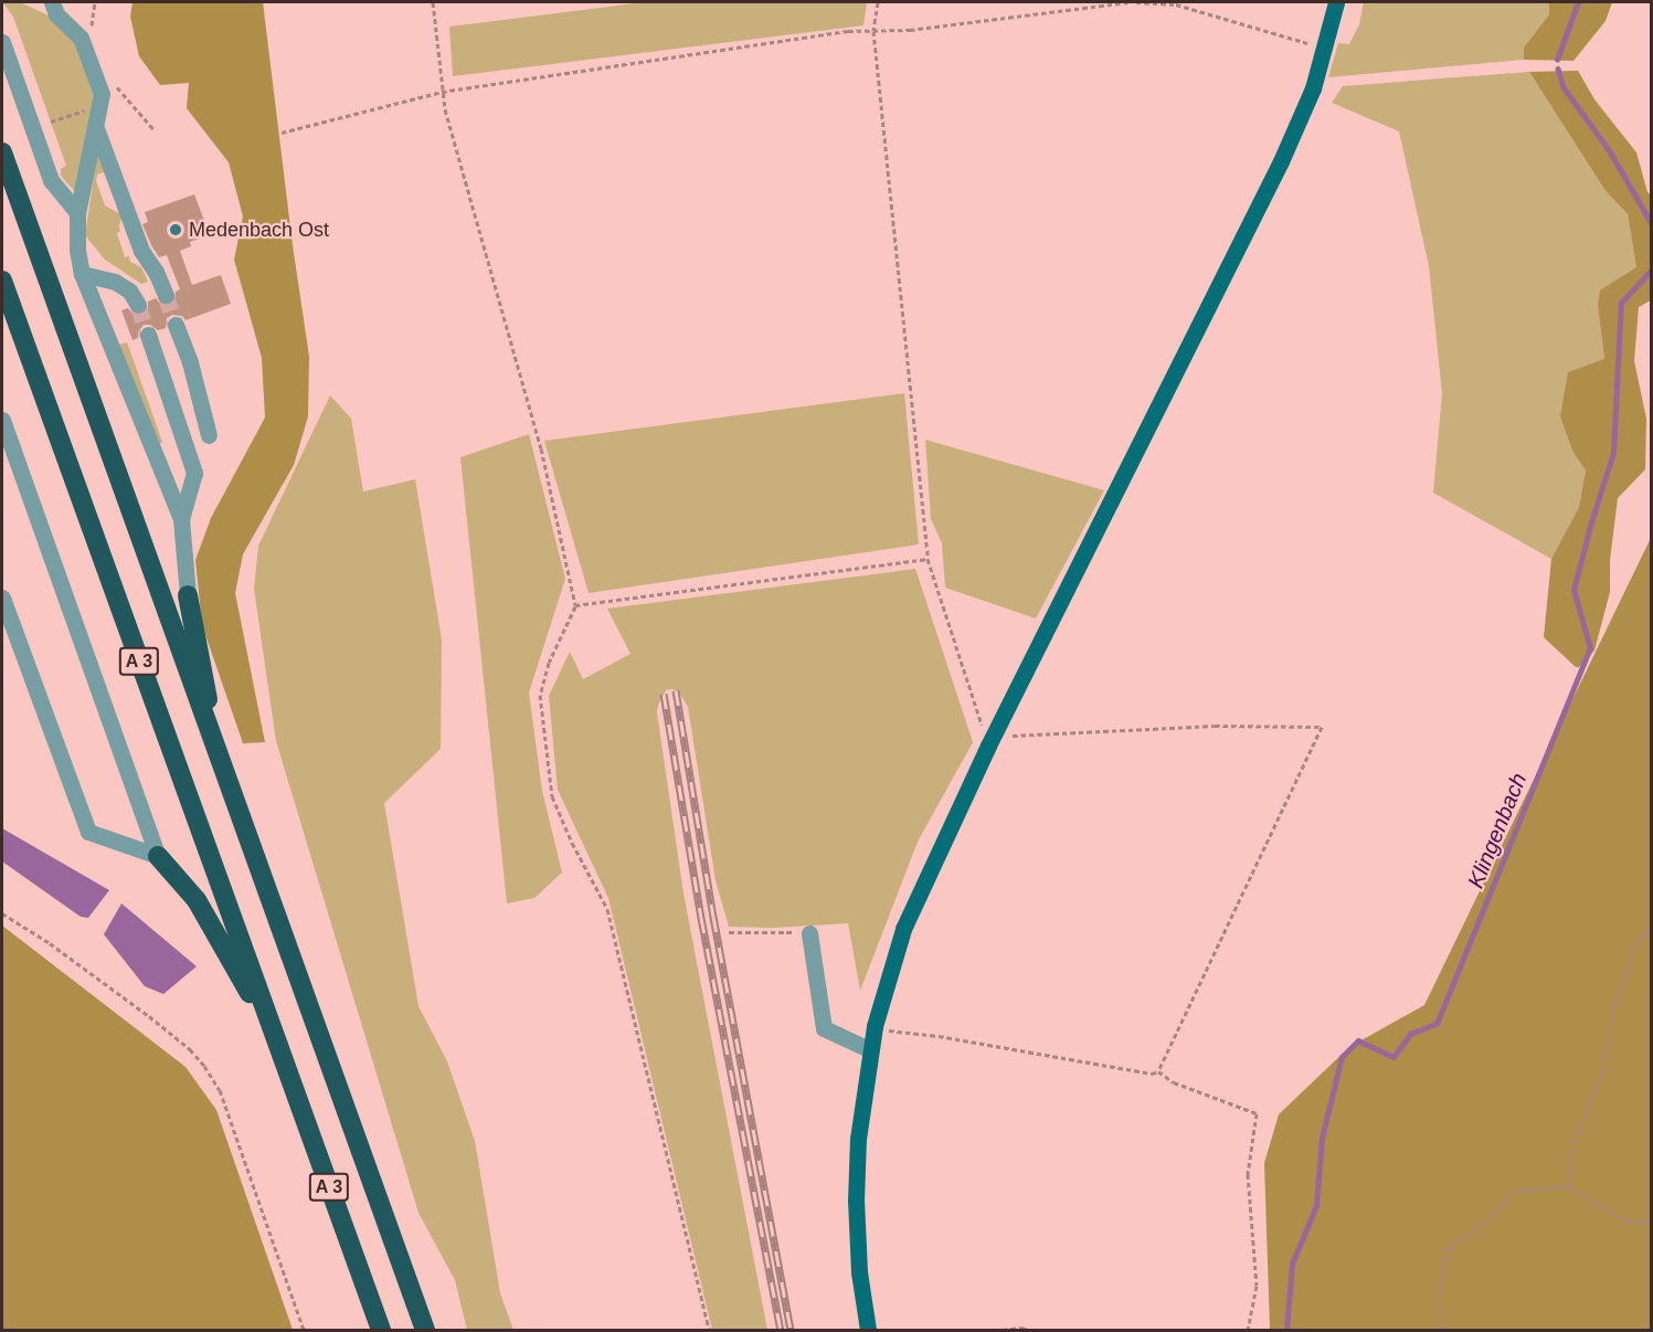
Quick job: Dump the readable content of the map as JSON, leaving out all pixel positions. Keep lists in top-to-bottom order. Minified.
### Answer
{"streets":{"highway":["A 3"]},"water":["Klingenbach"],"places":["Medenbach Ost"]}
